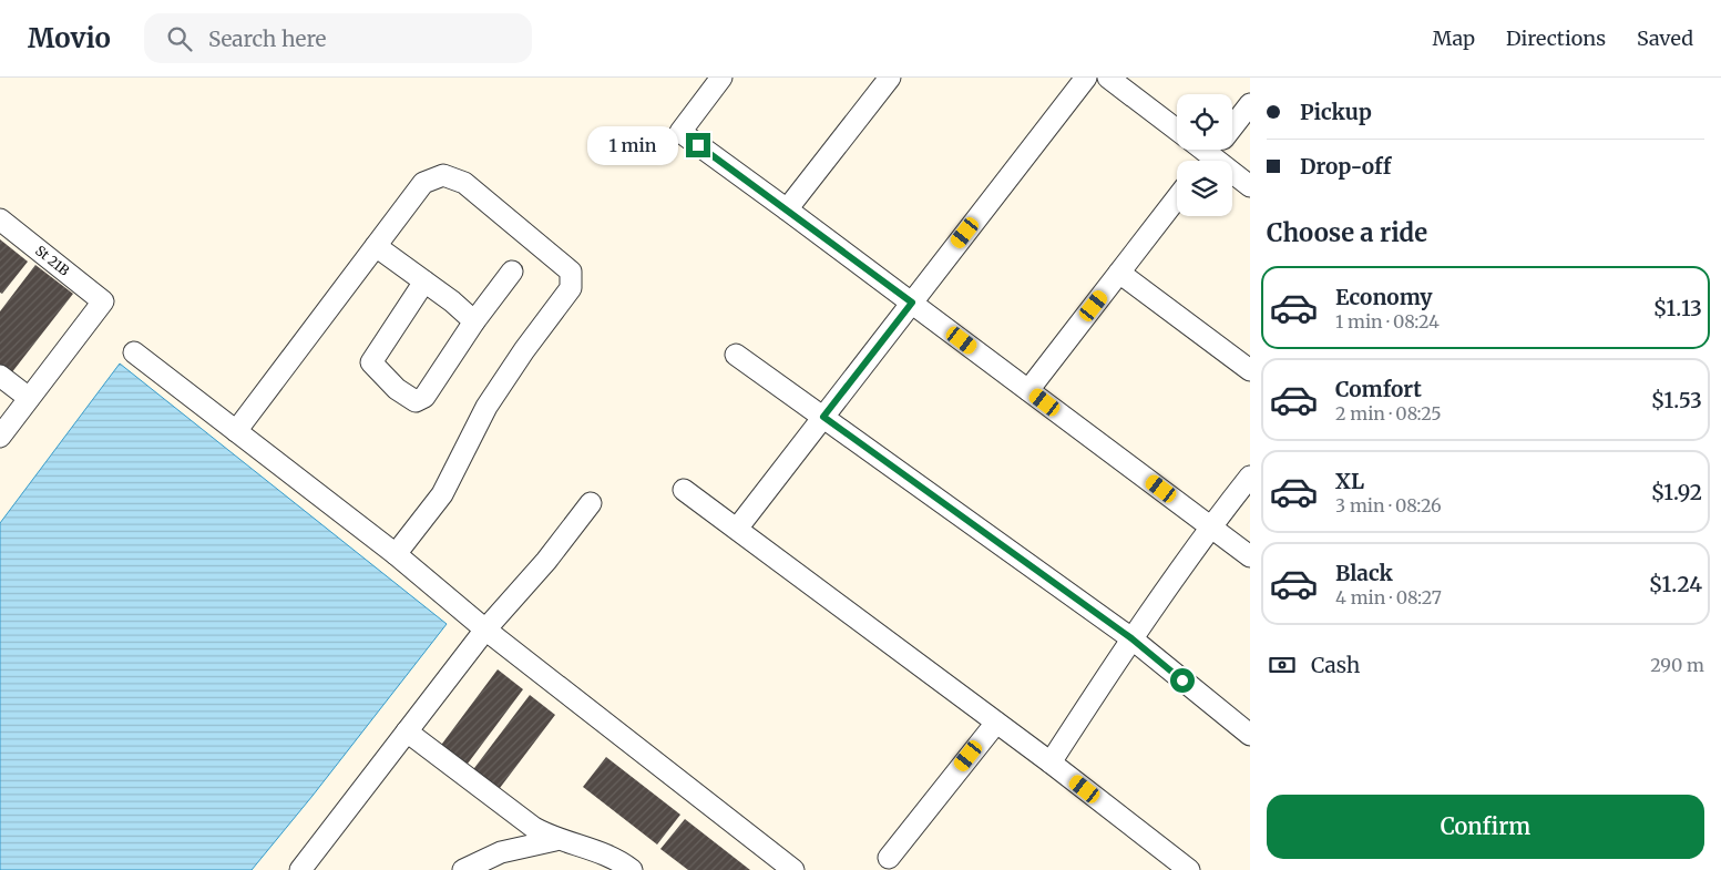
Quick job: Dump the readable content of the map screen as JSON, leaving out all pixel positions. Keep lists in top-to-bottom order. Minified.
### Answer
{"page":{"header":"Movio","search":"Search here","nav":["Map","Directions","Saved"],"banner":["Pickup","Drop-off"],"bubble":"1 min","heading":"Choose a ride","list":[{"name":"Economy","note":"1 min · 08:24","value":"$1.13"},{"name":"Comfort","note":"2 min · 08:25","value":"$1.53"},{"name":"XL","note":"3 min · 08:26","value":"$1.92"},{"name":"Black","note":"4 min · 08:27","value":"$1.24"}],"pay":["Cash","290 m"],"buttons":"Confirm"}}
